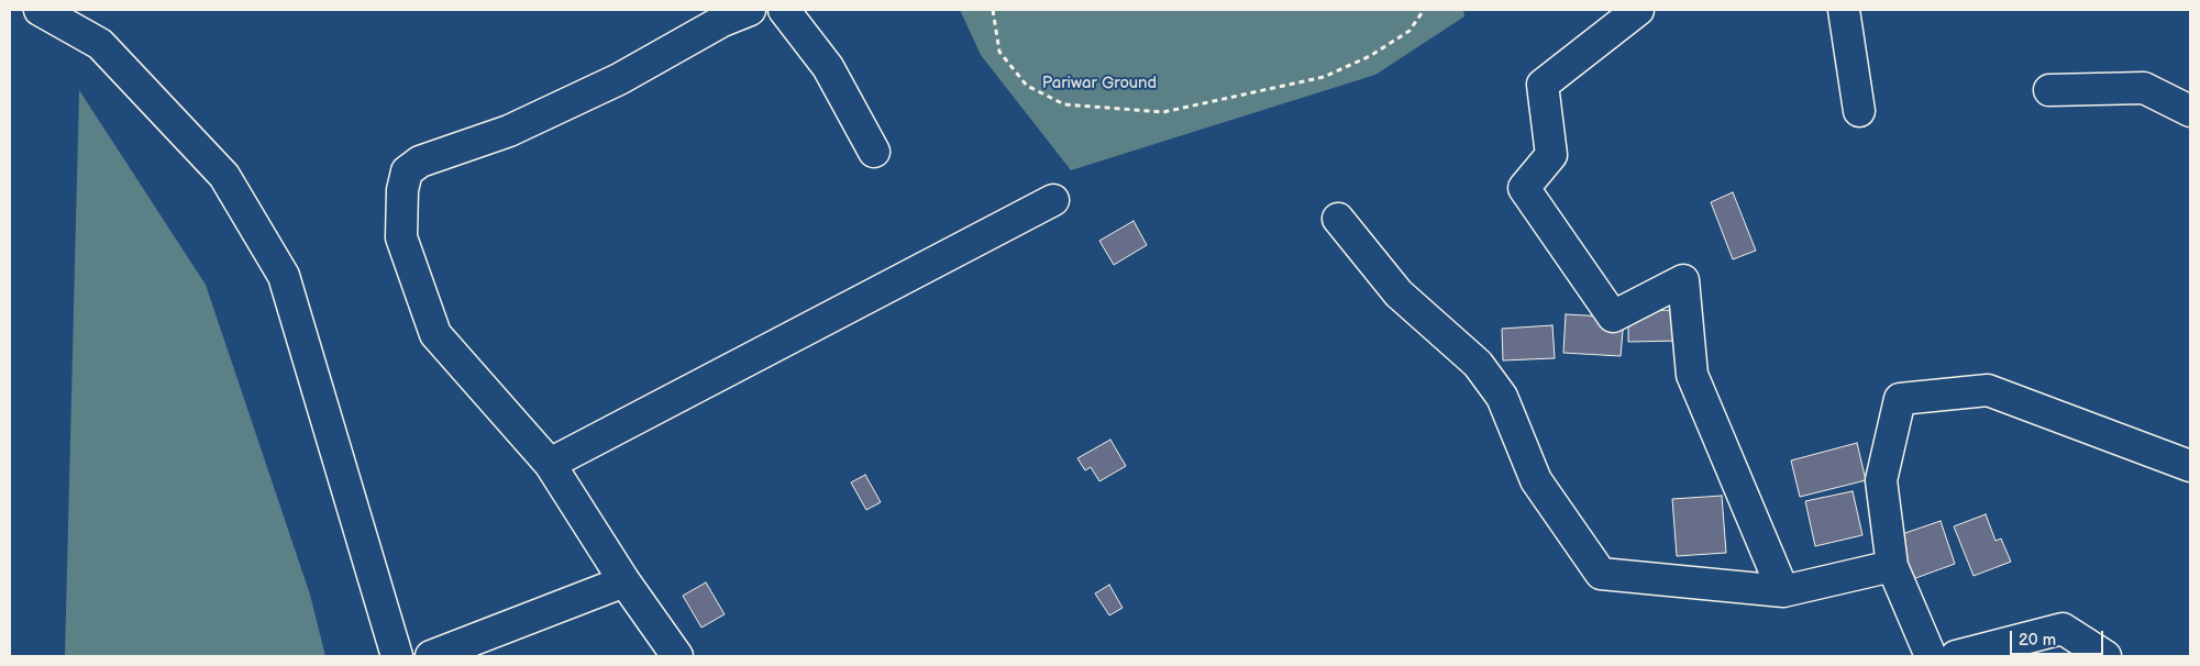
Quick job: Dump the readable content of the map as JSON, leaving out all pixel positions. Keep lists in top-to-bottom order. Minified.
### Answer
{"parks":["Pariwar Ground"],"scale_bar":"20 m"}
